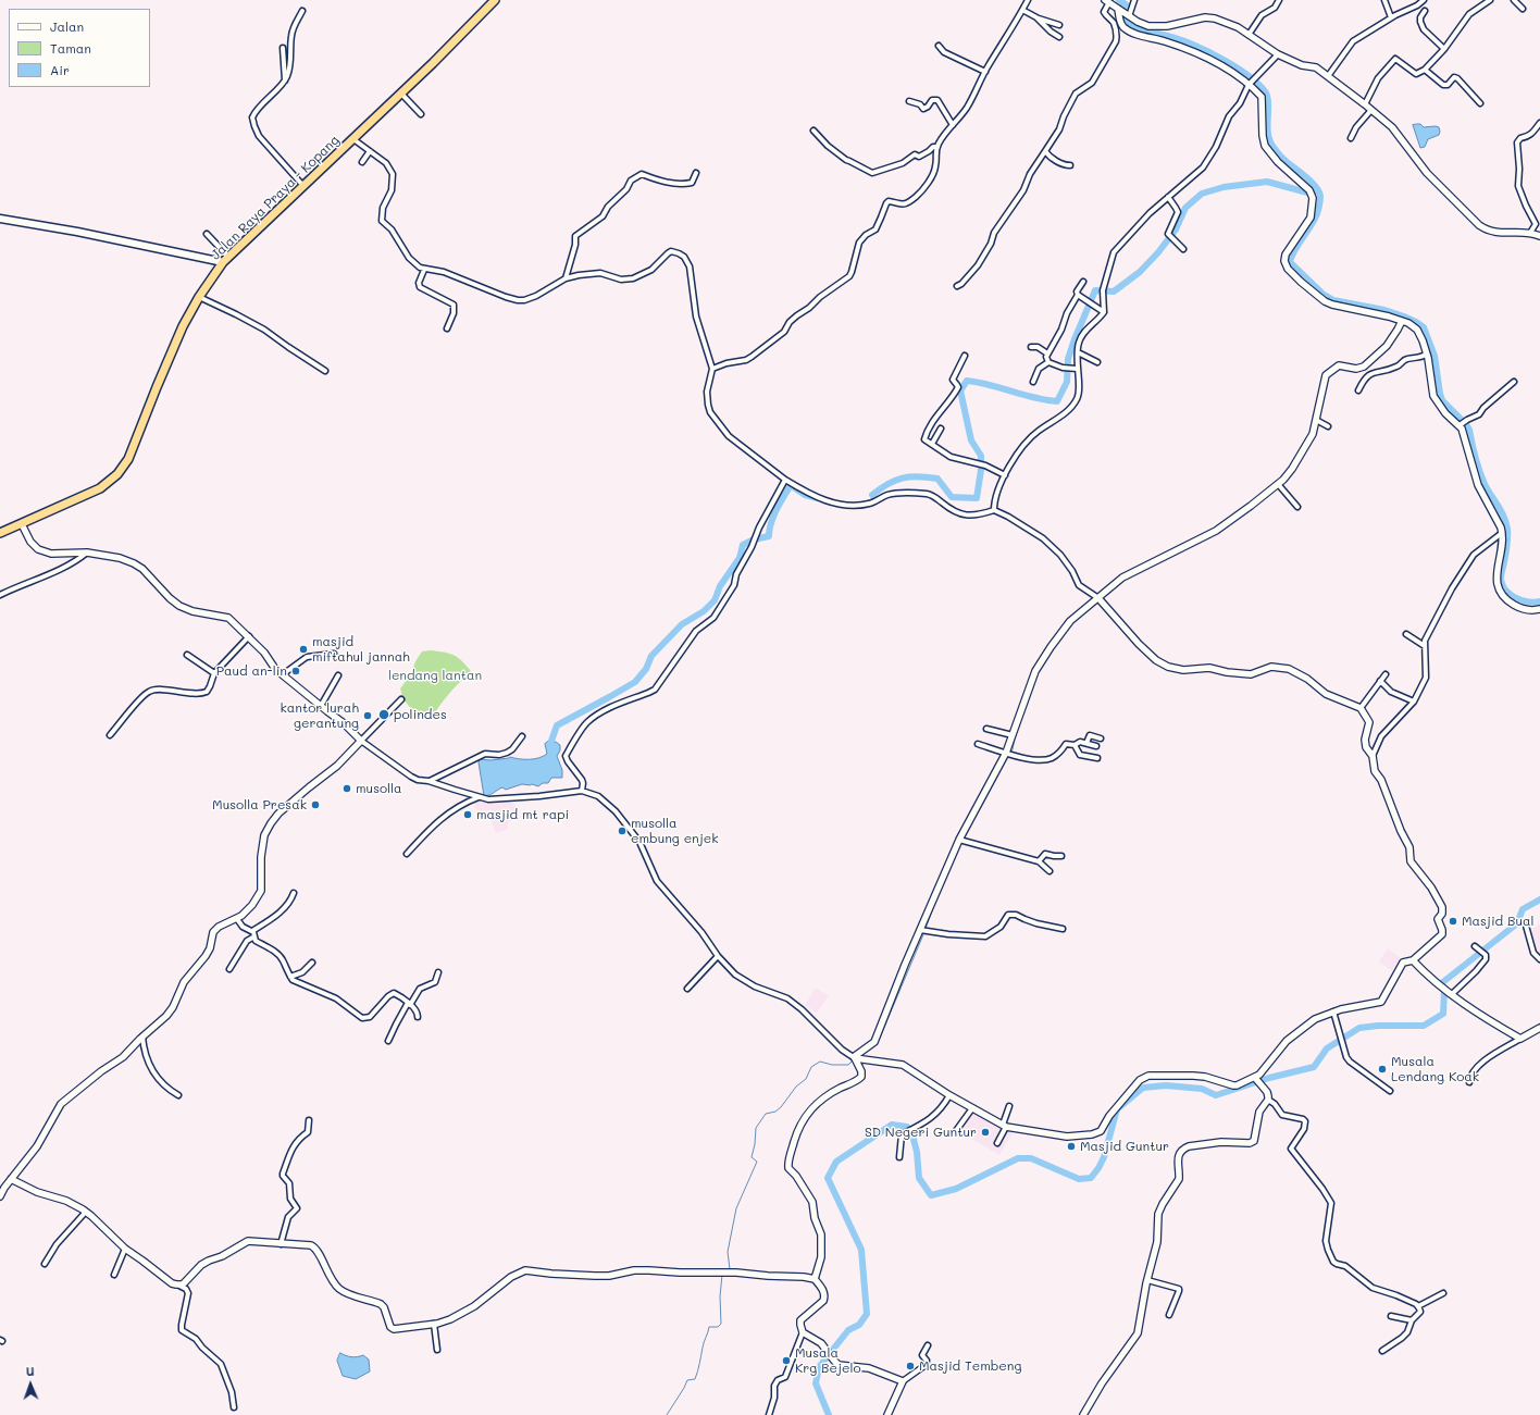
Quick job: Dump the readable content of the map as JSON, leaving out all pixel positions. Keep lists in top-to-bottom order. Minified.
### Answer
{"streets":{"highway":["Jalan Raya Praya - Kopang"]},"parks":["lendang lantan"],"places":["masjid miftahul jannah","Paud an-lin","polindes","kantor lurah gerantung","musolla","Musolla Presak","masjid mt rapi","musolla embung enjek","Masjid Bual","Musala Lendang Koak","SD Negeri Guntur","Masjid Guntur","Musala Krg Bejelo","Masjid Tembeng"],"legend":["Jalan","Taman","Air"],"north":"top"}
